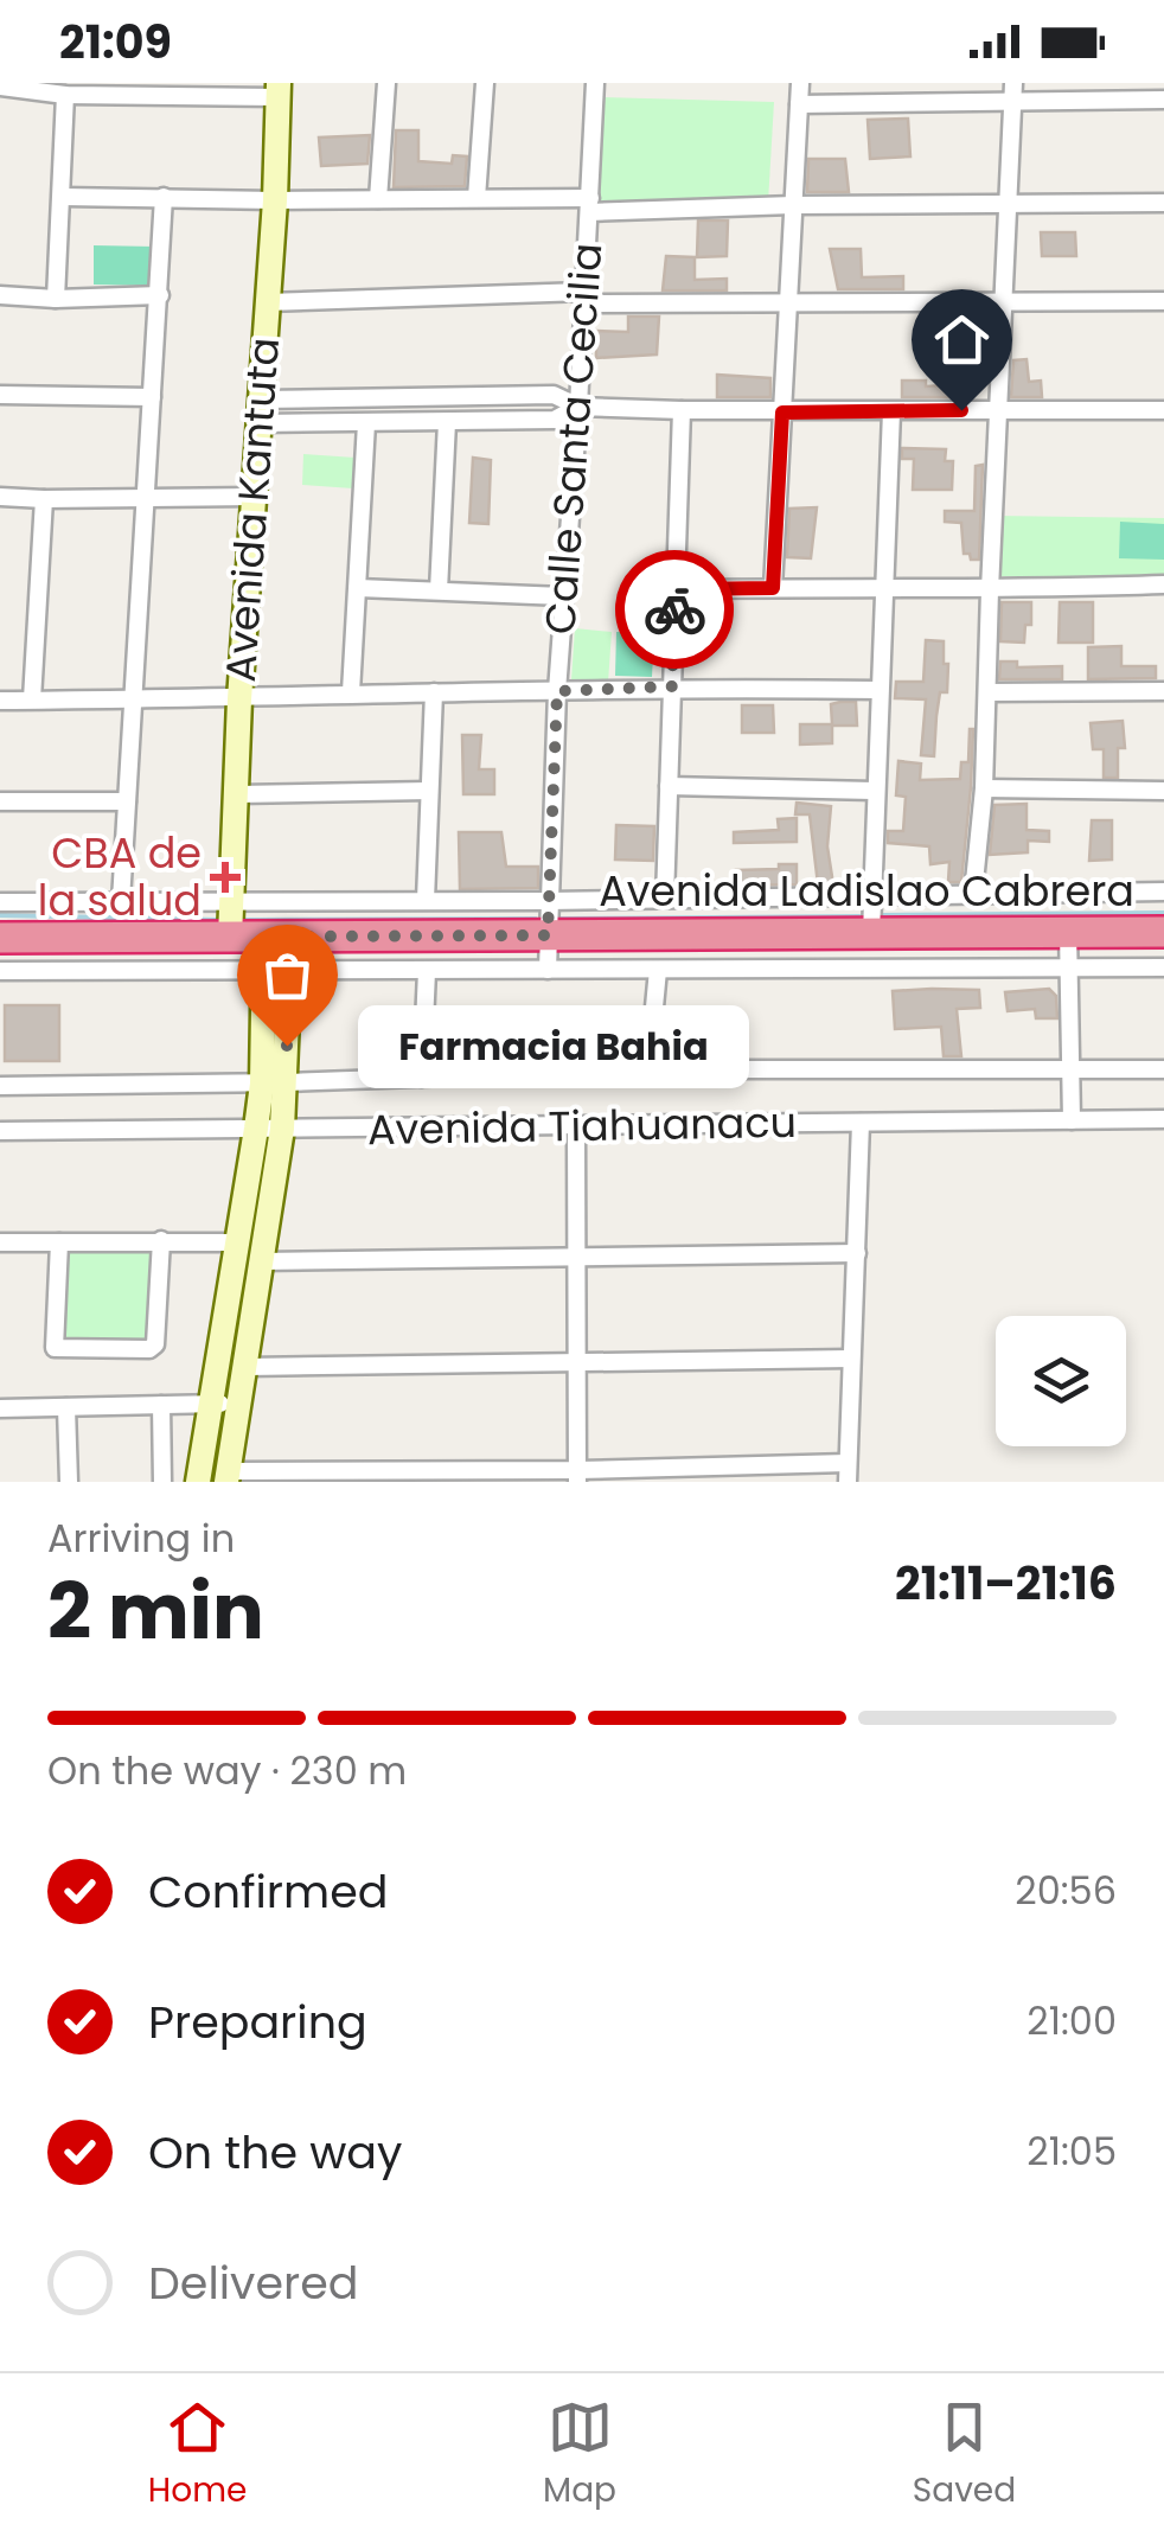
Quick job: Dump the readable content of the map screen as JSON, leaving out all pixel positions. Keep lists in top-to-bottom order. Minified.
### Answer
{"streets":{"highway":["Avenida Ladislao Cabrera"],"main road":["Avenida Kantuta"],"street":["Calle Santa Cecilia","Avenida Tiahuanacu"]},"crossings":[["Calle Santa Cecilia","Avenida Ladislao Cabrera"],["Avenida Kantuta","Avenida Ladislao Cabrera"]],"places":{"health":["CBA de la salud"],"other":["Farmacia Bahia"]},"page":{"status":"21:09","bubble":"Farmacia Bahia","heading":["2 min","Arriving in","21:11–21:16"],"bar":"On the way · 230 m","list":[["Confirmed","20:56"],["Preparing","21:00"],["On the way","21:05"],"Delivered"],"tabs":["Home","Map","Saved"]}}
